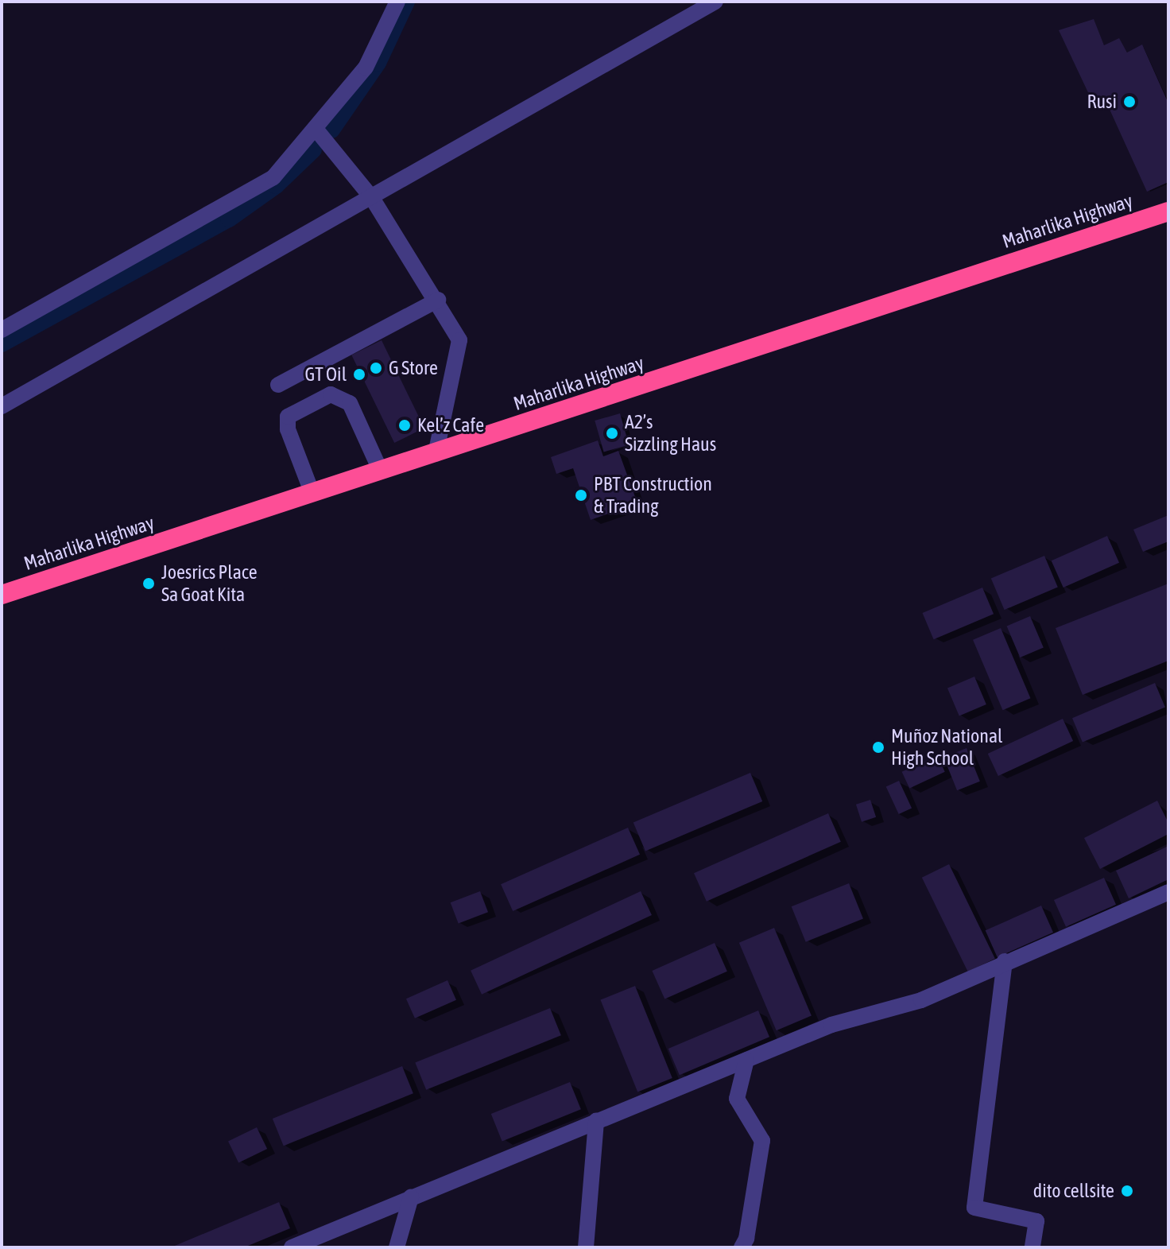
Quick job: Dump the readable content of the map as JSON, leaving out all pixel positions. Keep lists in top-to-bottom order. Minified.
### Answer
{"streets":{"highway":["Maharlika Highway"]},"places":["Rusi","G Store","GT Oil","Kel’z Cafe","A2’s Sizzling Haus","PBT Construction & Trading","Joesrics Place Sa Goat Kita","Muñoz National High School","dito cellsite"]}
